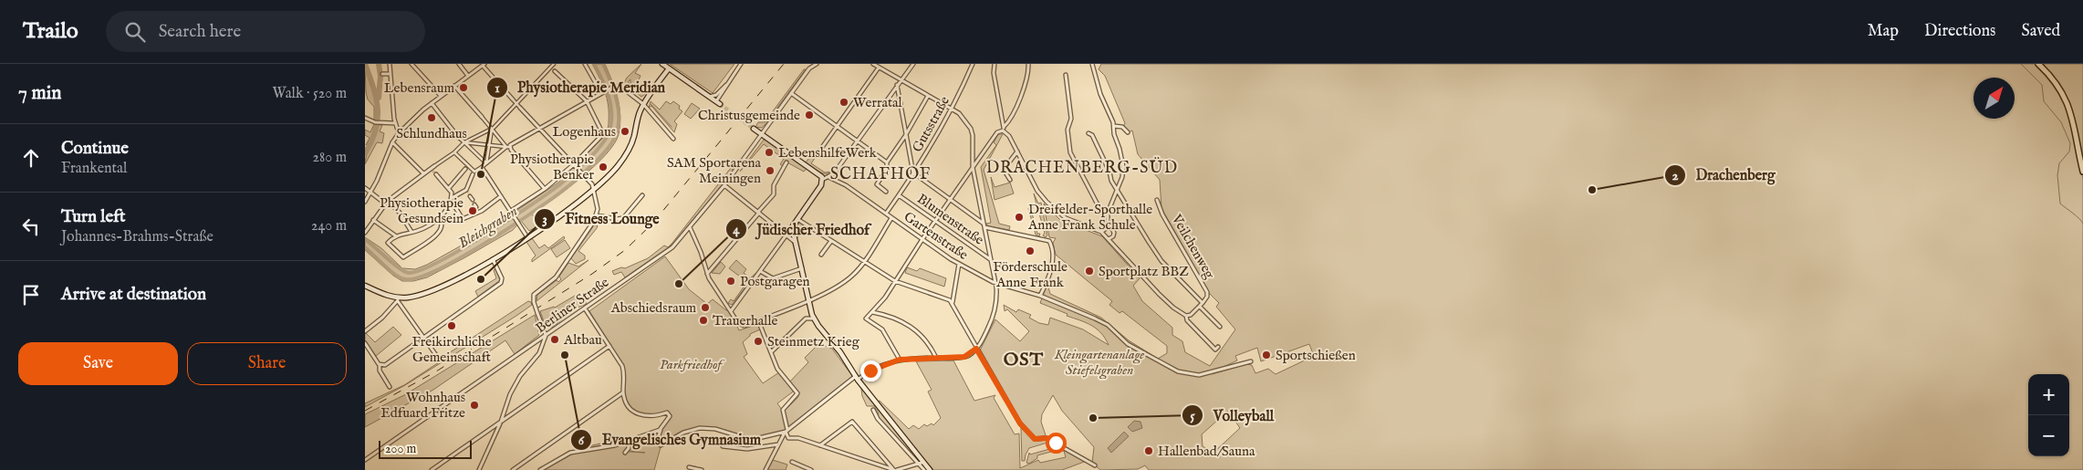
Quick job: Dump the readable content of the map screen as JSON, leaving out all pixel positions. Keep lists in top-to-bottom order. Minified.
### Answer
{"streets":{"street":["Gutsstraße","Blumenstraße","Gartenstraße","Veilchenweg","Berliner Straße"]},"crossings":[["Gutsstraße","Blumenstraße"],["Gutsstraße","Gartenstraße"]],"districts":["DRACHENBERG-SÜD","SCHAFHOF","OST"],"water":["Bleichgraben"],"parks":["Kleingartenanlage Stiefelsgraben","Parkfriedhof"],"places":["Lebensraum","Werratal","Christusgemeinde","Schlundhaus","Logenhaus","LebenshilfeWerk","Physiotherapie Benker","SAM Sportarena Meiningen","Physiotherapie Meridian","Drachenberg","Physiotherapie Gesundsein","Dreifelder-Sporthalle Anne Frank Schule","Förderschule Anne Frank","Sportplatz BBZ","Fitness Lounge","Postgaragen","Jüdischer Friedhof","Abschiedsraum","Trauerhalle","Freikirchliche Gemeinschaft","Altbau","Steinmetz Krieg","Evangelisches Gymnasium","Sportschießen","Wohnhaus Edfuard Fritze","Volleyball","Hallenbad/Sauna"],"scale_bar":"200 m","north":"top right","page":{"header":"Trailo","search":"Search here","nav":["Map","Directions","Saved"],"heading":["7 min","Walk · 520 m"],"list":[["Continue","Frankental","280 m"],["Turn left","Johannes-Brahms-Straße","240 m"],"Arrive at destination"],"buttons":["Save","Share"],"map_buttons":["+","−"],"scale":"200 m"}}
